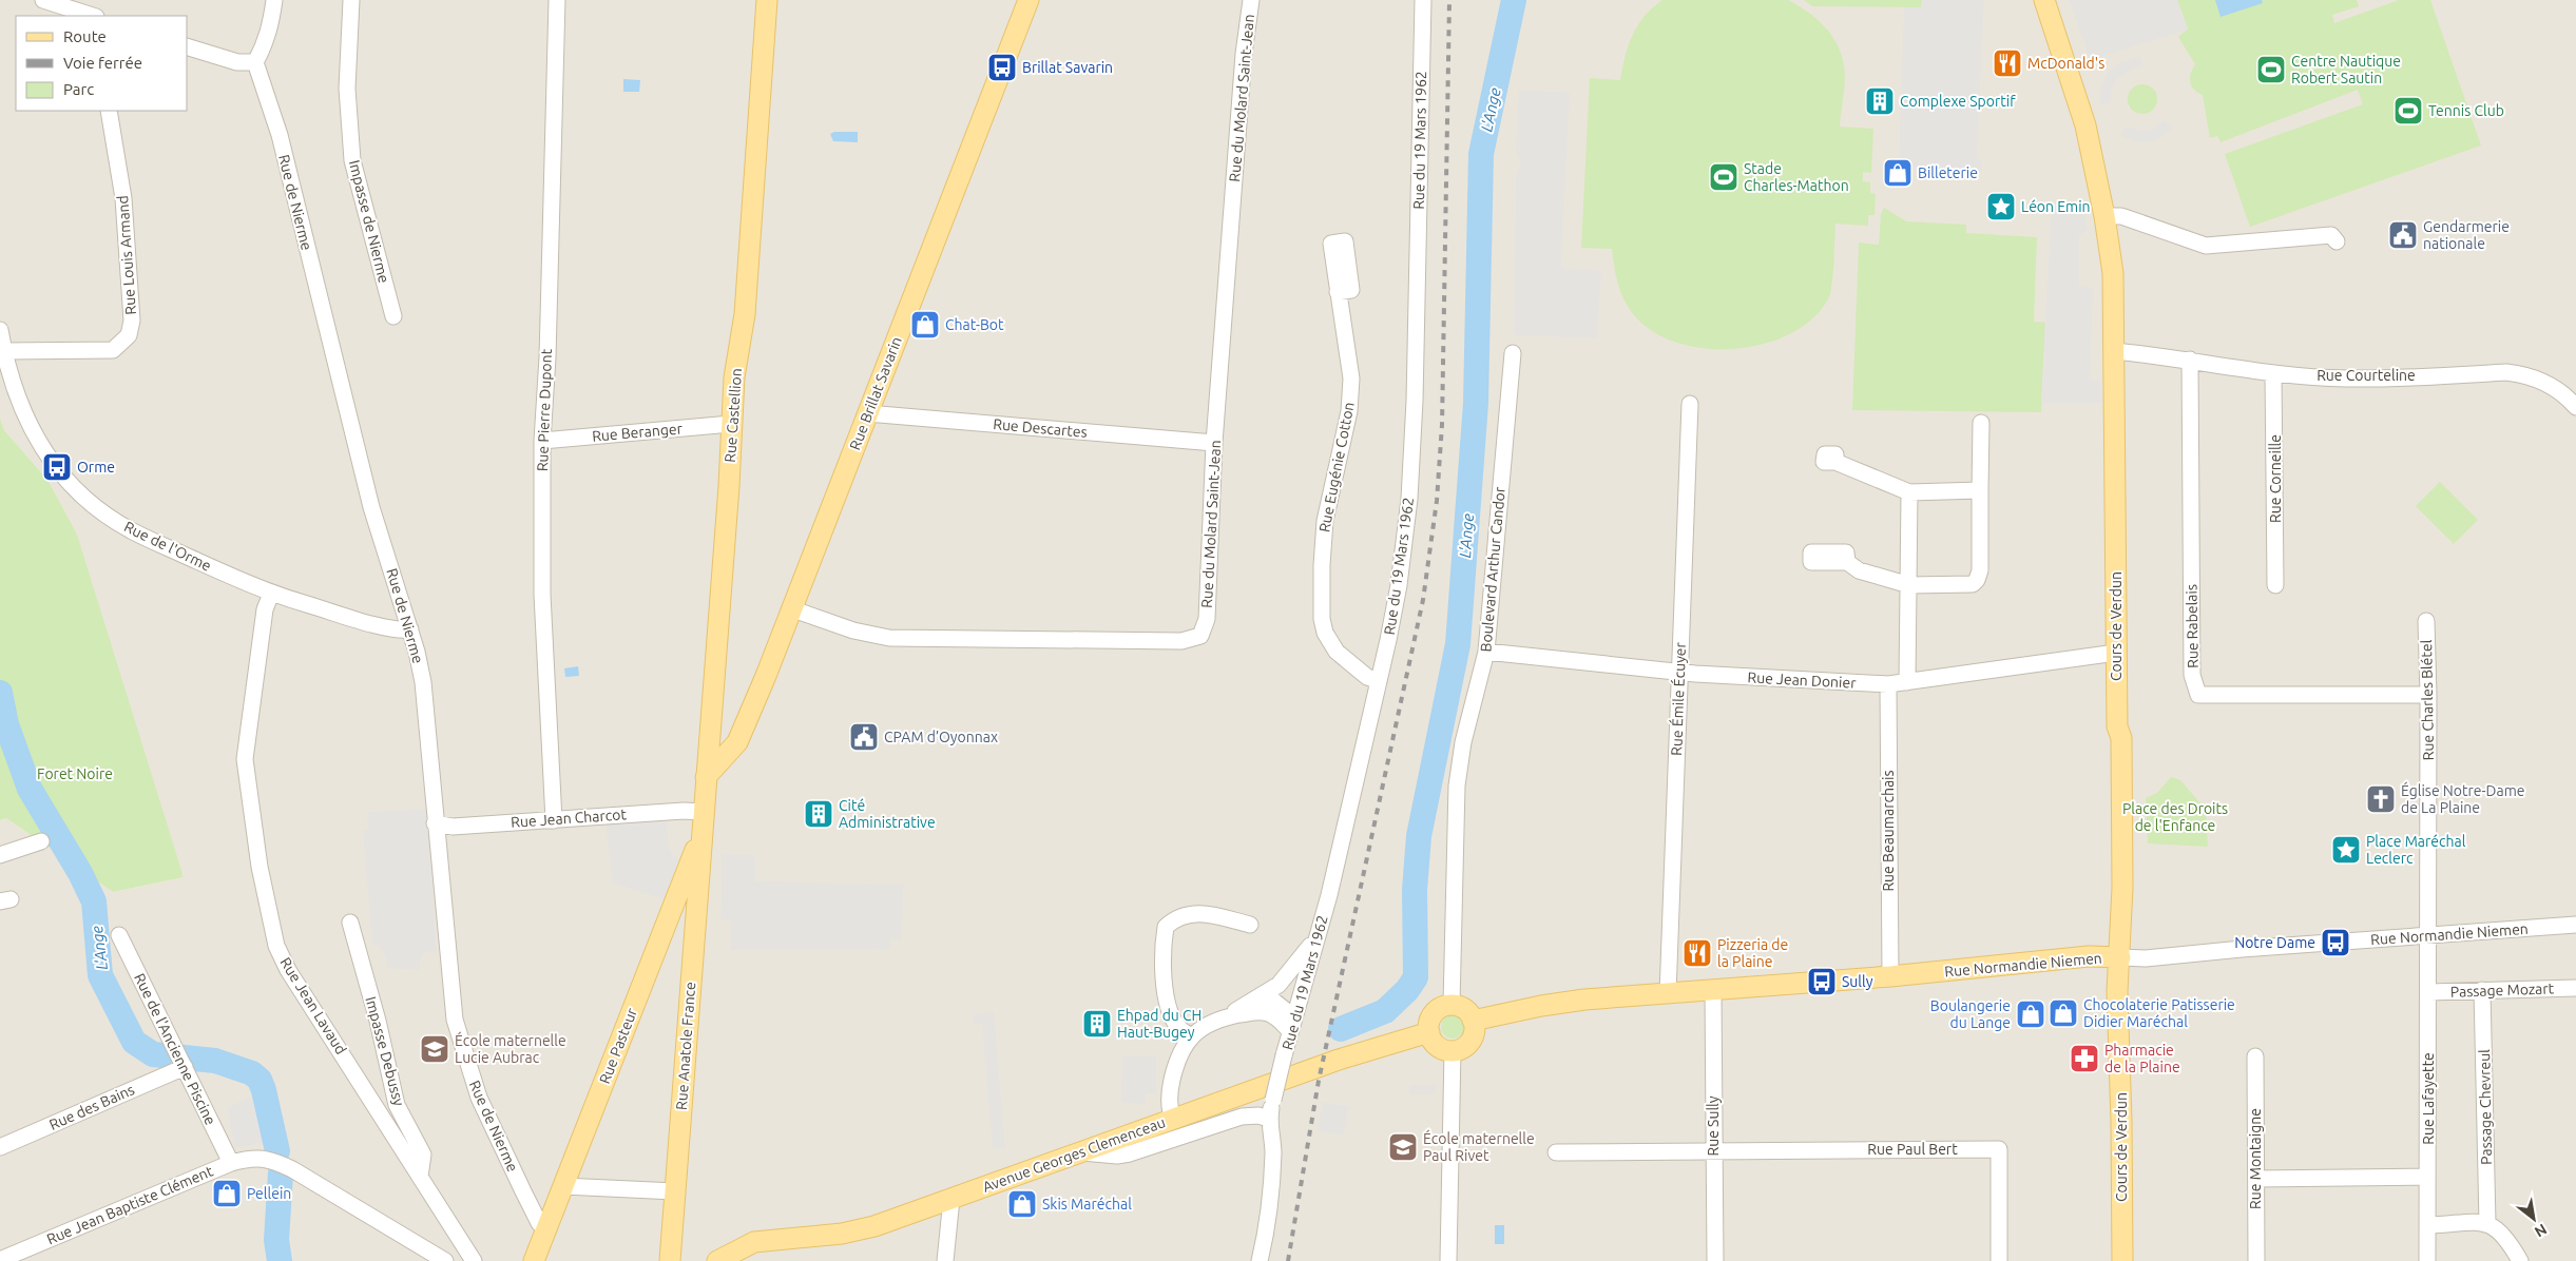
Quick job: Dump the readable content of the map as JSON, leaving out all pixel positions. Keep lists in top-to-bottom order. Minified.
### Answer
{"streets":{"main road":["Rue Brillat Savarin","Rue Castellion","Cours de Verdun","Rue Normandie Niemen","Rue Pasteur","Rue Anatole France","Avenue Georges Clemenceau"],"street":["Rue du Molard Saint-Jean","Rue du 19 Mars 1962","Rue de Nierme","Impasse de Nierme","Rue Louis Armand","Rue Courteline","Rue Pierre Dupont","Rue Descartes","Rue Beranger","Rue Eugénie Cotton","Rue Corneille","Rue de l'Orme","Boulevard Arthur Candor","Rue Rabelais","Rue Jean Donier","Rue Émile Écuyer","Rue Charles Blétel","Rue Jean Charcot","Rue Beaumarchais","Passage Mozart","Rue Jean Lavaud","Rue de l'Ancienne Piscine","Impasse Debussy","Rue Lafayette","Rue des Bains","Passage Chevreul","Rue Sully","Rue Paul Bert","Rue Montaigne","Rue Jean Baptiste Clément"]},"crossings":[["Rue du Molard Saint-Jean","Rue Brillat Savarin"],["Rue du Molard Saint-Jean","Rue Descartes"],["Rue du 19 Mars 1962","Rue Eugénie Cotton"],["Rue de Nierme","Rue de l'Orme"],["Rue de Nierme","Rue Jean Charcot"],["Rue de Nierme","Rue Pasteur"],["Rue Louis Armand","Rue de l'Orme"],["Rue Courteline","Rue Corneille"],["Rue Courteline","Cours de Verdun"],["Rue Courteline","Rue Rabelais"],["Rue Brillat Savarin","Rue Castellion"],["Rue Brillat Savarin","Rue Descartes"],["Rue Pierre Dupont","Rue Beranger"],["Rue Pierre Dupont","Rue Jean Charcot"],["Rue Castellion","Rue Beranger"],["Rue Castellion","Rue Jean Charcot"],["Rue Castellion","Rue Pasteur"],["Rue Castellion","Rue Anatole France"],["Rue de l'Orme","Rue Jean Lavaud"],["Boulevard Arthur Candor","Rue Jean Donier"],["Boulevard Arthur Candor","Rue Normandie Niemen"],["Boulevard Arthur Candor","Avenue Georges Clemenceau"],["Cours de Verdun","Rue Jean Donier"],["Cours de Verdun","Rue Normandie Niemen"],["Rue Rabelais","Rue Charles Blétel"],["Rue Jean Donier","Rue Émile Écuyer"],["Rue Jean Donier","Rue Beaumarchais"],["Rue Émile Écuyer","Rue Normandie Niemen"],["Rue Charles Blétel","Rue Normandie Niemen"],["Rue Charles Blétel","Rue Lafayette"],["Rue Beaumarchais","Rue Normandie Niemen"],["Rue Normandie Niemen","Rue Lafayette"],["Rue Normandie Niemen","Rue Sully"],["Rue Normandie Niemen","Avenue Georges Clemenceau"],["Passage Mozart","Rue Lafayette"],["Passage Mozart","Passage Chevreul"],["Rue Jean Lavaud","Impasse Debussy"],["Rue Pasteur","Rue Anatole France"],["Rue de l'Ancienne Piscine","Rue des Bains"],["Rue de l'Ancienne Piscine","Rue Jean Baptiste Clément"],["Rue Sully","Rue Paul Bert"]],"water":["L'Ange"],"parks":["Foret Noire","Place des Droits de l'Enfance"],"places":{"restaurant":["McDonald's","Pizzeria de la Plaine"],"bus stop":["Brillat Savarin","Orme","Notre Dame","Sully"],"sports":["Centre Nautique Robert Sautin","Tennis Club","Stade Charles-Mathon"],"building":["Complexe Sportif","Cité Administrative","Ehpad du CH Haut-Bugey"],"shop":["Billeterie","Chat-Bot","Chocolaterie Patisserie Didier Maréchal","Boulangerie du Lange","Pellein","Skis Maréchal"],"place":["Léon Emin","Place Maréchal Leclerc"],"public building":["Gendarmerie nationale","CPAM d’Oyonnax"],"church":["Église Notre-Dame de La Plaine"],"school or university":["École maternelle Lucie Aubrac","École maternelle Paul Rivet"],"pharmacy":["Pharmacie de la Plaine"]},"legend":["Route","Voie ferrée","Parc"],"north":"bottom right"}
